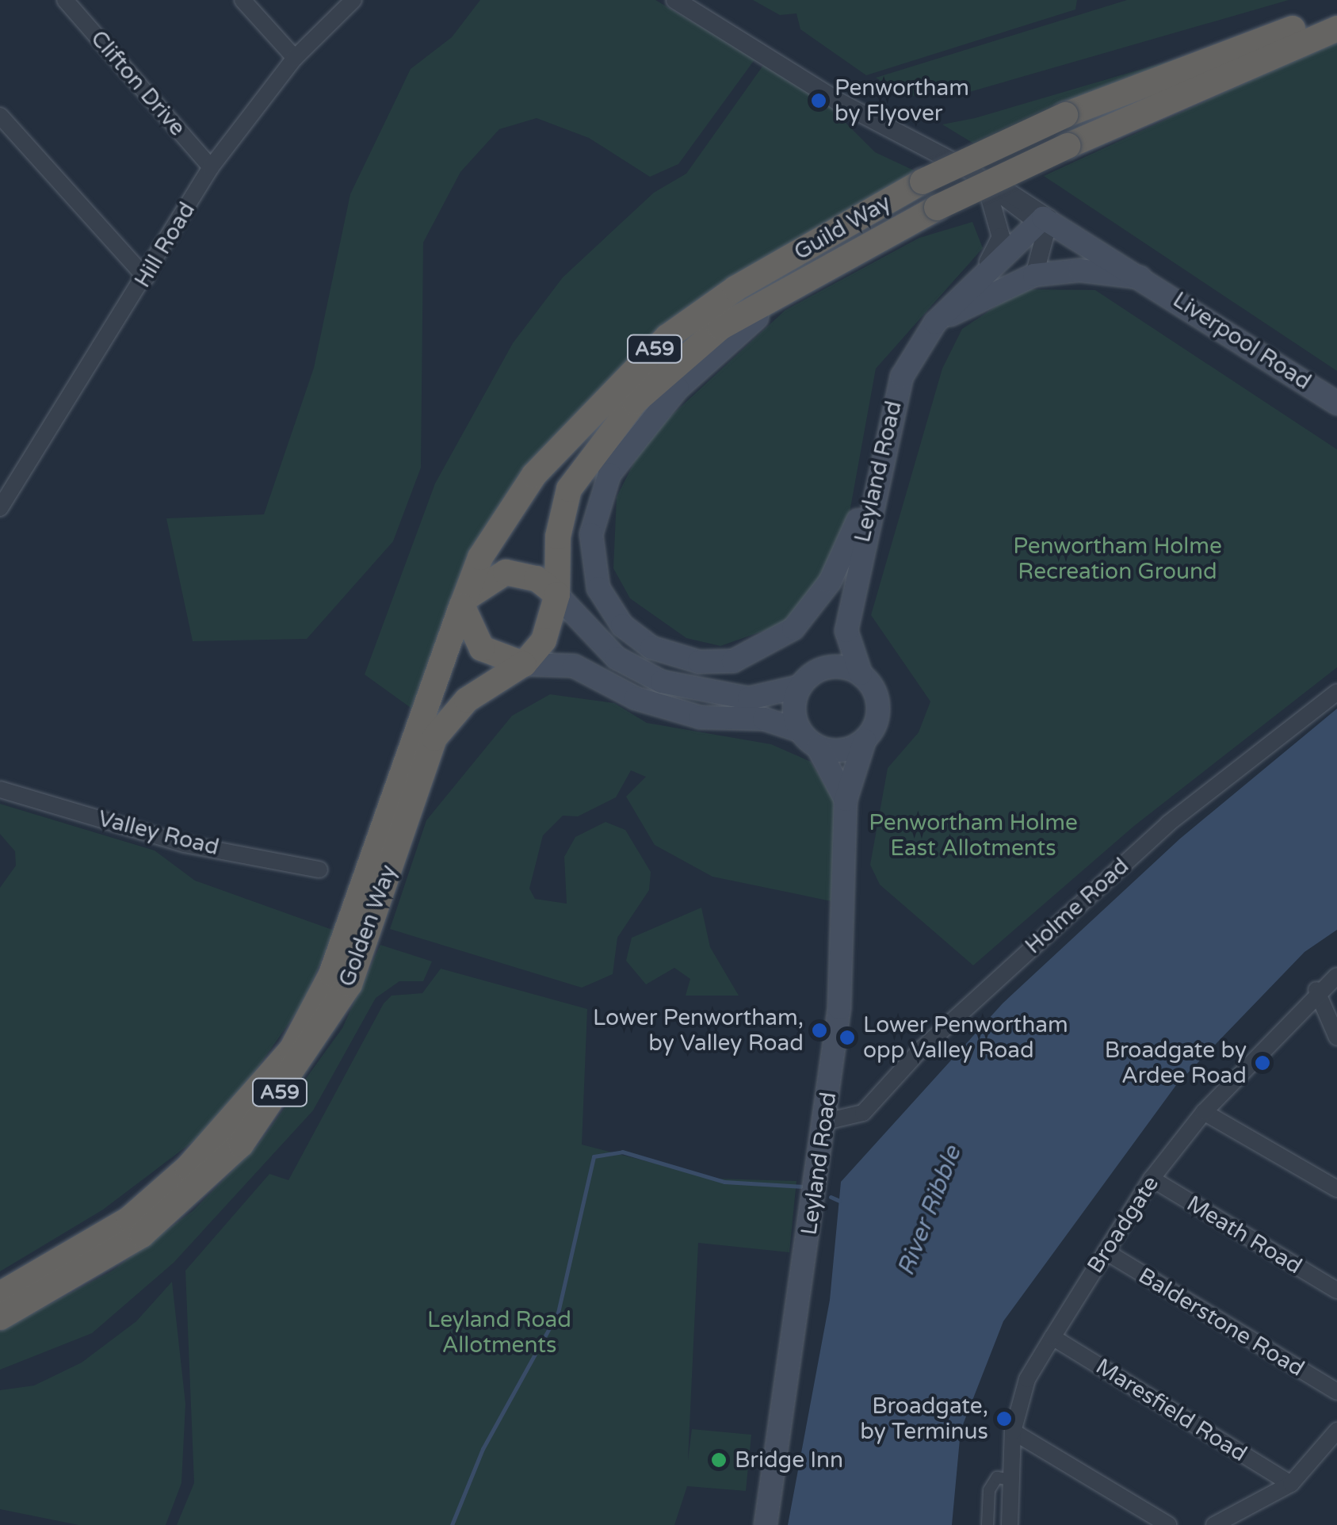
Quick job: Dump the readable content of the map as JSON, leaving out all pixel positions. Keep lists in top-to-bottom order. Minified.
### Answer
{"streets":{"highway":["Guild Way","A59","Golden Way"],"main road":["Liverpool Road","Leyland Road"],"street":["Clifton Drive","Hill Road","Valley Road","Holme Road","Broadgate","Meath Road","Balderstone Road","Maresfield Road"]},"crossings":[["Clifton Drive","Hill Road"],["Guild Way","A59"],["Guild Way","Golden Way"],["Liverpool Road","Leyland Road"],["A59","Golden Way"],["Leyland Road","Holme Road"],["Broadgate","Meath Road"],["Broadgate","Balderstone Road"],["Broadgate","Maresfield Road"]],"water":["River Ribble"],"parks":["Penwortham Holme Recreation Ground","Penwortham Holme East Allotments","Leyland Road Allotments"],"places":["Penwortham by Flyover","Lower Penwortham, by Valley Road","Lower Penwortham opp Valley Road","Broadgate by Ardee Road","Broadgate, by Terminus","Bridge Inn"]}
